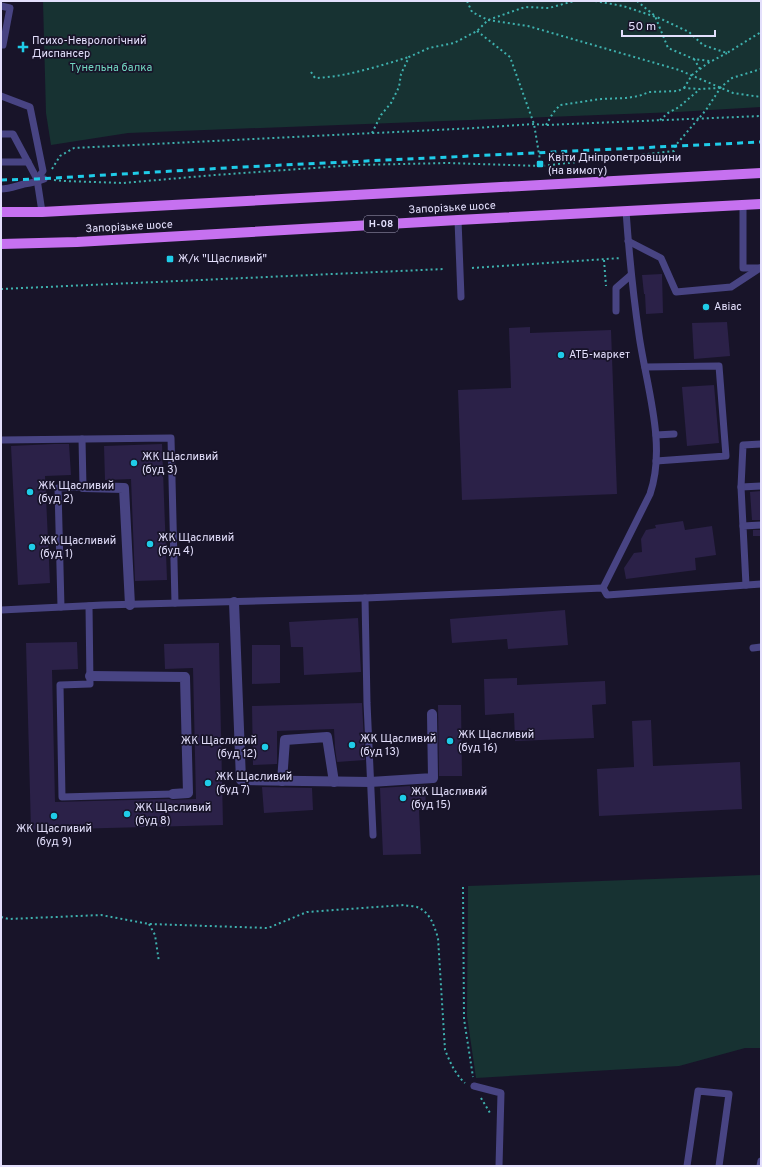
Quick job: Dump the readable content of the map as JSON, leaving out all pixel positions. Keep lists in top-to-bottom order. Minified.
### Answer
{"streets":{"main road":["Запорізьке шосе","Н-08"]},"parks":["Тунельна балка"],"places":{"health":["Психо-Неврологічний Диспансер"],"transit":["Квіти Дніпропетровщини (на вимогу)","Ж/к \"Щасливий\""],"other":["Авіас","АТБ-маркет","ЖК Щасливий (буд 3)","ЖК Щасливий (буд 2)","ЖК Щасливий (буд 4)","ЖК Щасливий (буд 1)","ЖК Щасливий (буд 16)","ЖК Щасливий (буд 13)","ЖК Щасливий (буд 12)","ЖК Щасливий (буд 7)","ЖК Щасливий (буд 15)","ЖК Щасливий (буд 8)","ЖК Щасливий (буд 9)"]},"scale_bar":"50 m"}
